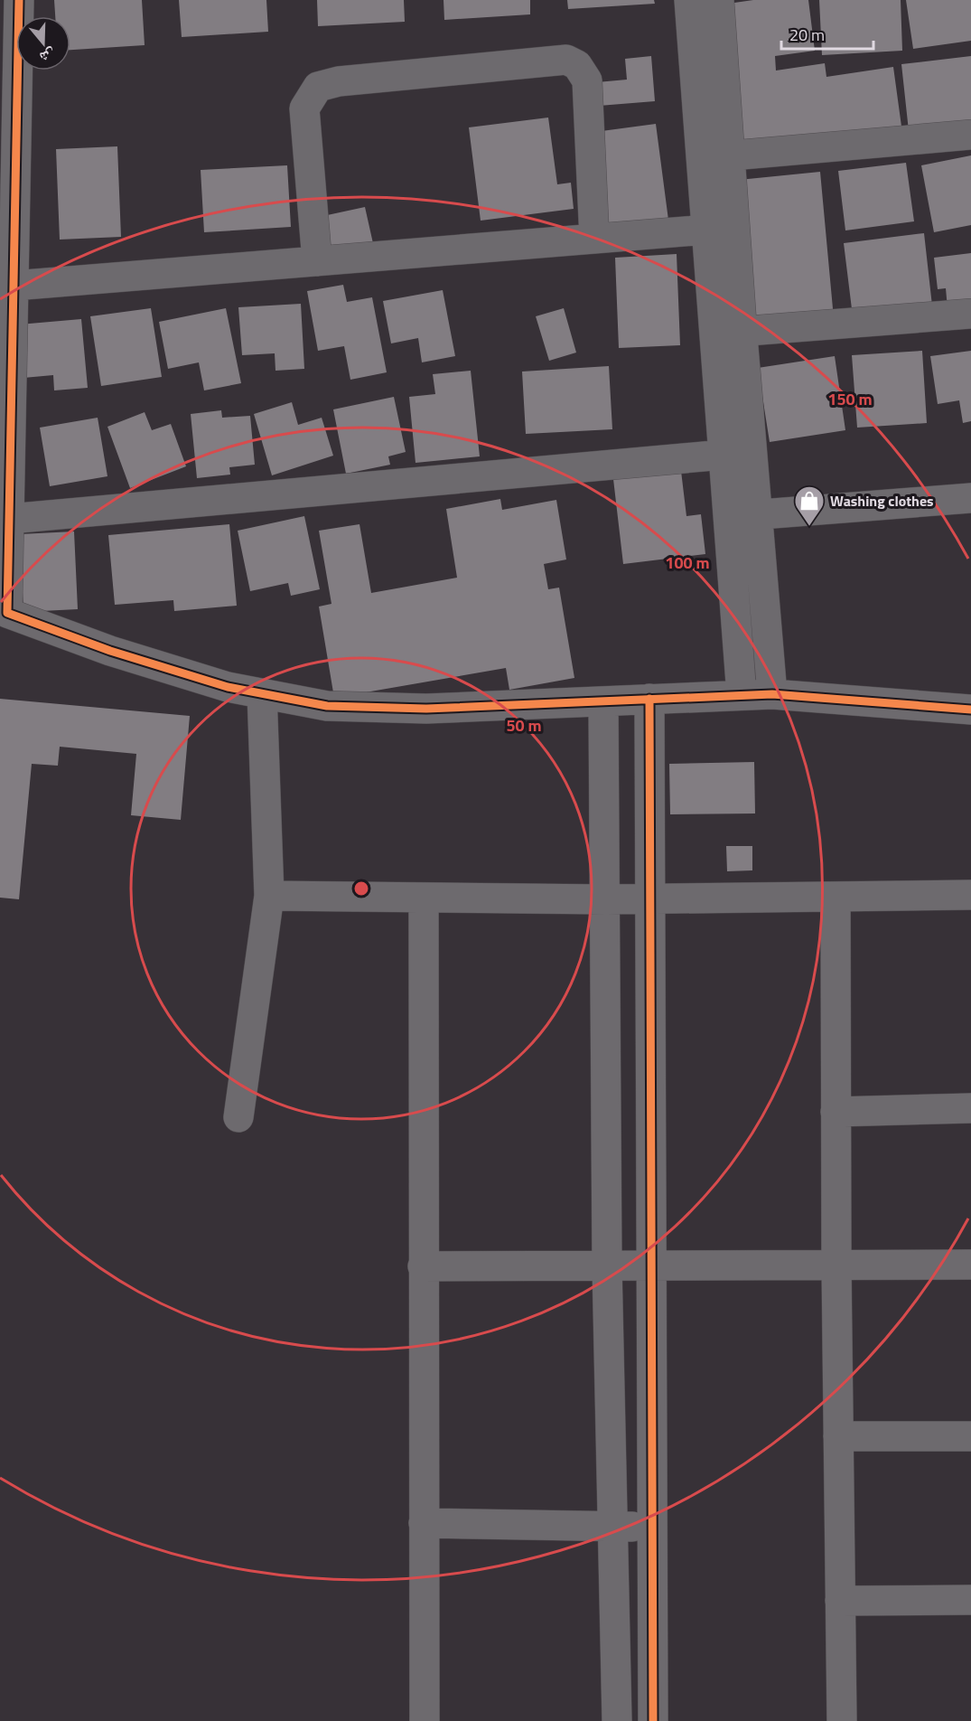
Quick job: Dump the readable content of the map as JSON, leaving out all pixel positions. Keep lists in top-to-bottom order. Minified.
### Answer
{"places":{"shop":["Washing clothes"]},"scale_bar":"20 m","north":"bottom","rings":["150 m","100 m","50 m"]}
